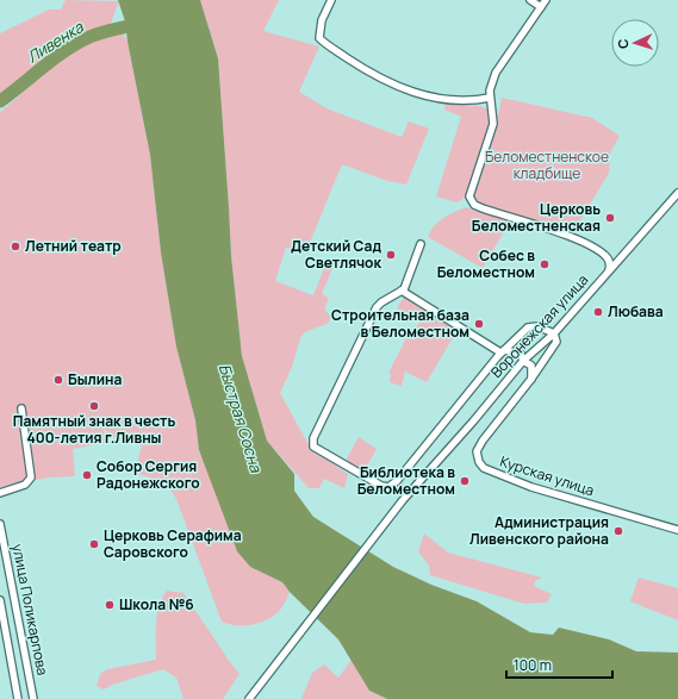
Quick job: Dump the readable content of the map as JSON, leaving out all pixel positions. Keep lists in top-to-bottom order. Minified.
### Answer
{"streets":{"street":["Воронежская улица","Курская улица","улица Поликарпова"]},"crossings":[["Воронежская улица","Курская улица"]],"water":["Ливенка","Быстрая Сосна"],"parks":["Беломестненское кладбище"],"places":["Церковь Беломестненская","Летний театр","Детский Сад Светлячок","Собес в Беломестном","Любава","Строительная база в Беломестном","Былина","Памятный знак в честь 400-летия г.Ливны","Собор Сергия Радонежского","Библиотека в Беломестном","Администрация Ливенского района","Церковь Серафима Саровского","Школа №6"],"scale_bar":"100 m","north":"left"}
